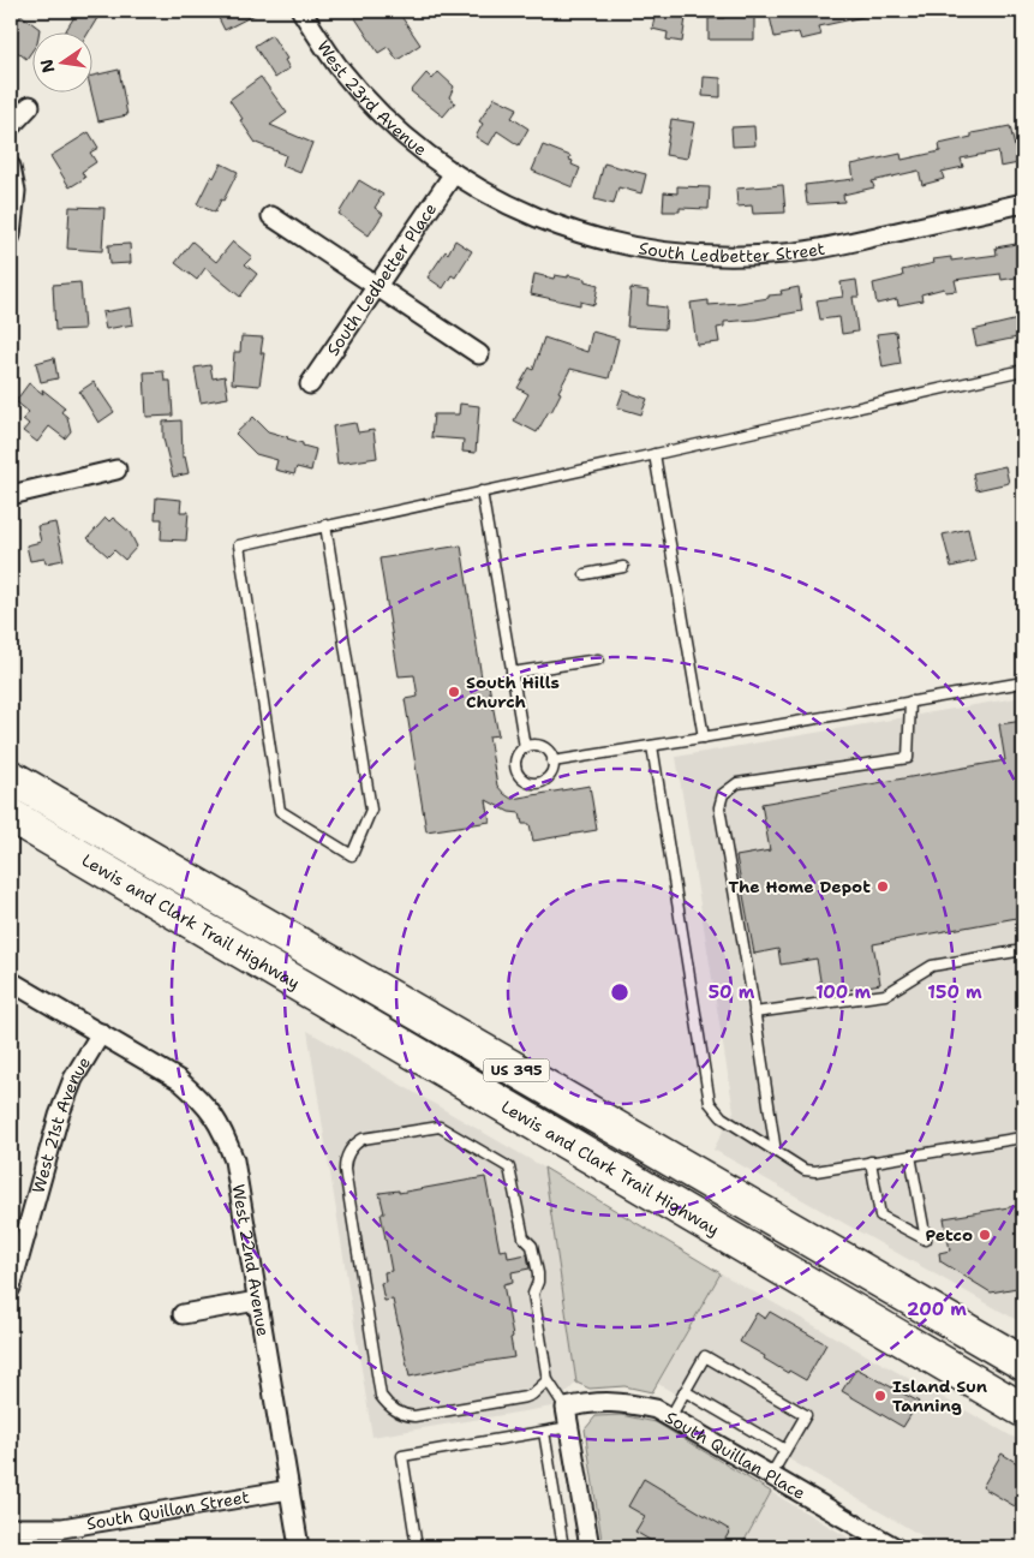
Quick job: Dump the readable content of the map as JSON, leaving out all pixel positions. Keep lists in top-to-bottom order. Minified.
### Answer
{"streets":{"highway":["Lewis and Clark Trail Highway","US 395"],"street":["West 23rd Avenue","South Ledbetter Street","South Ledbetter Place","West 21st Avenue","West 22nd Avenue","South Quillan Place","South Quillan Street"]},"crossings":[["West 23rd Avenue","South Ledbetter Street"],["West 23rd Avenue","South Ledbetter Place"],["South Ledbetter Street","South Ledbetter Place"],["West 21st Avenue","West 22nd Avenue"],["West 22nd Avenue","South Quillan Street"]],"places":["South Hills Church","The Home Depot","Petco","Island Sun Tanning"],"north":"left","rings":["50 m","100 m","150 m","200 m"]}
